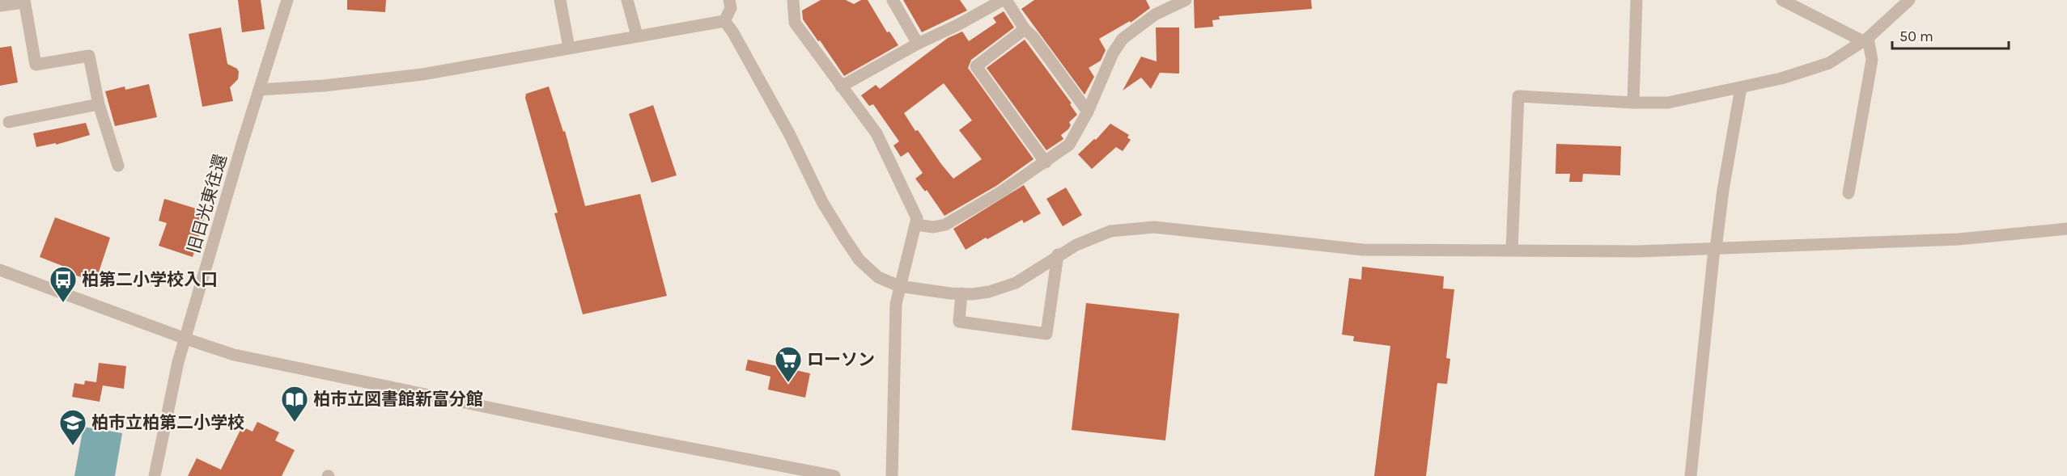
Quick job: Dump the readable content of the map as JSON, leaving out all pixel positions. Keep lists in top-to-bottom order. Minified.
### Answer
{"streets":{"street":["旧日光東往還"]},"places":{"bus stop":["柏第二小学校入口"],"supermarket":["ローソン"],"library":["柏市立図書館新富分館"],"school or university":["柏市立柏第二小学校"]},"scale_bar":"50 m"}
